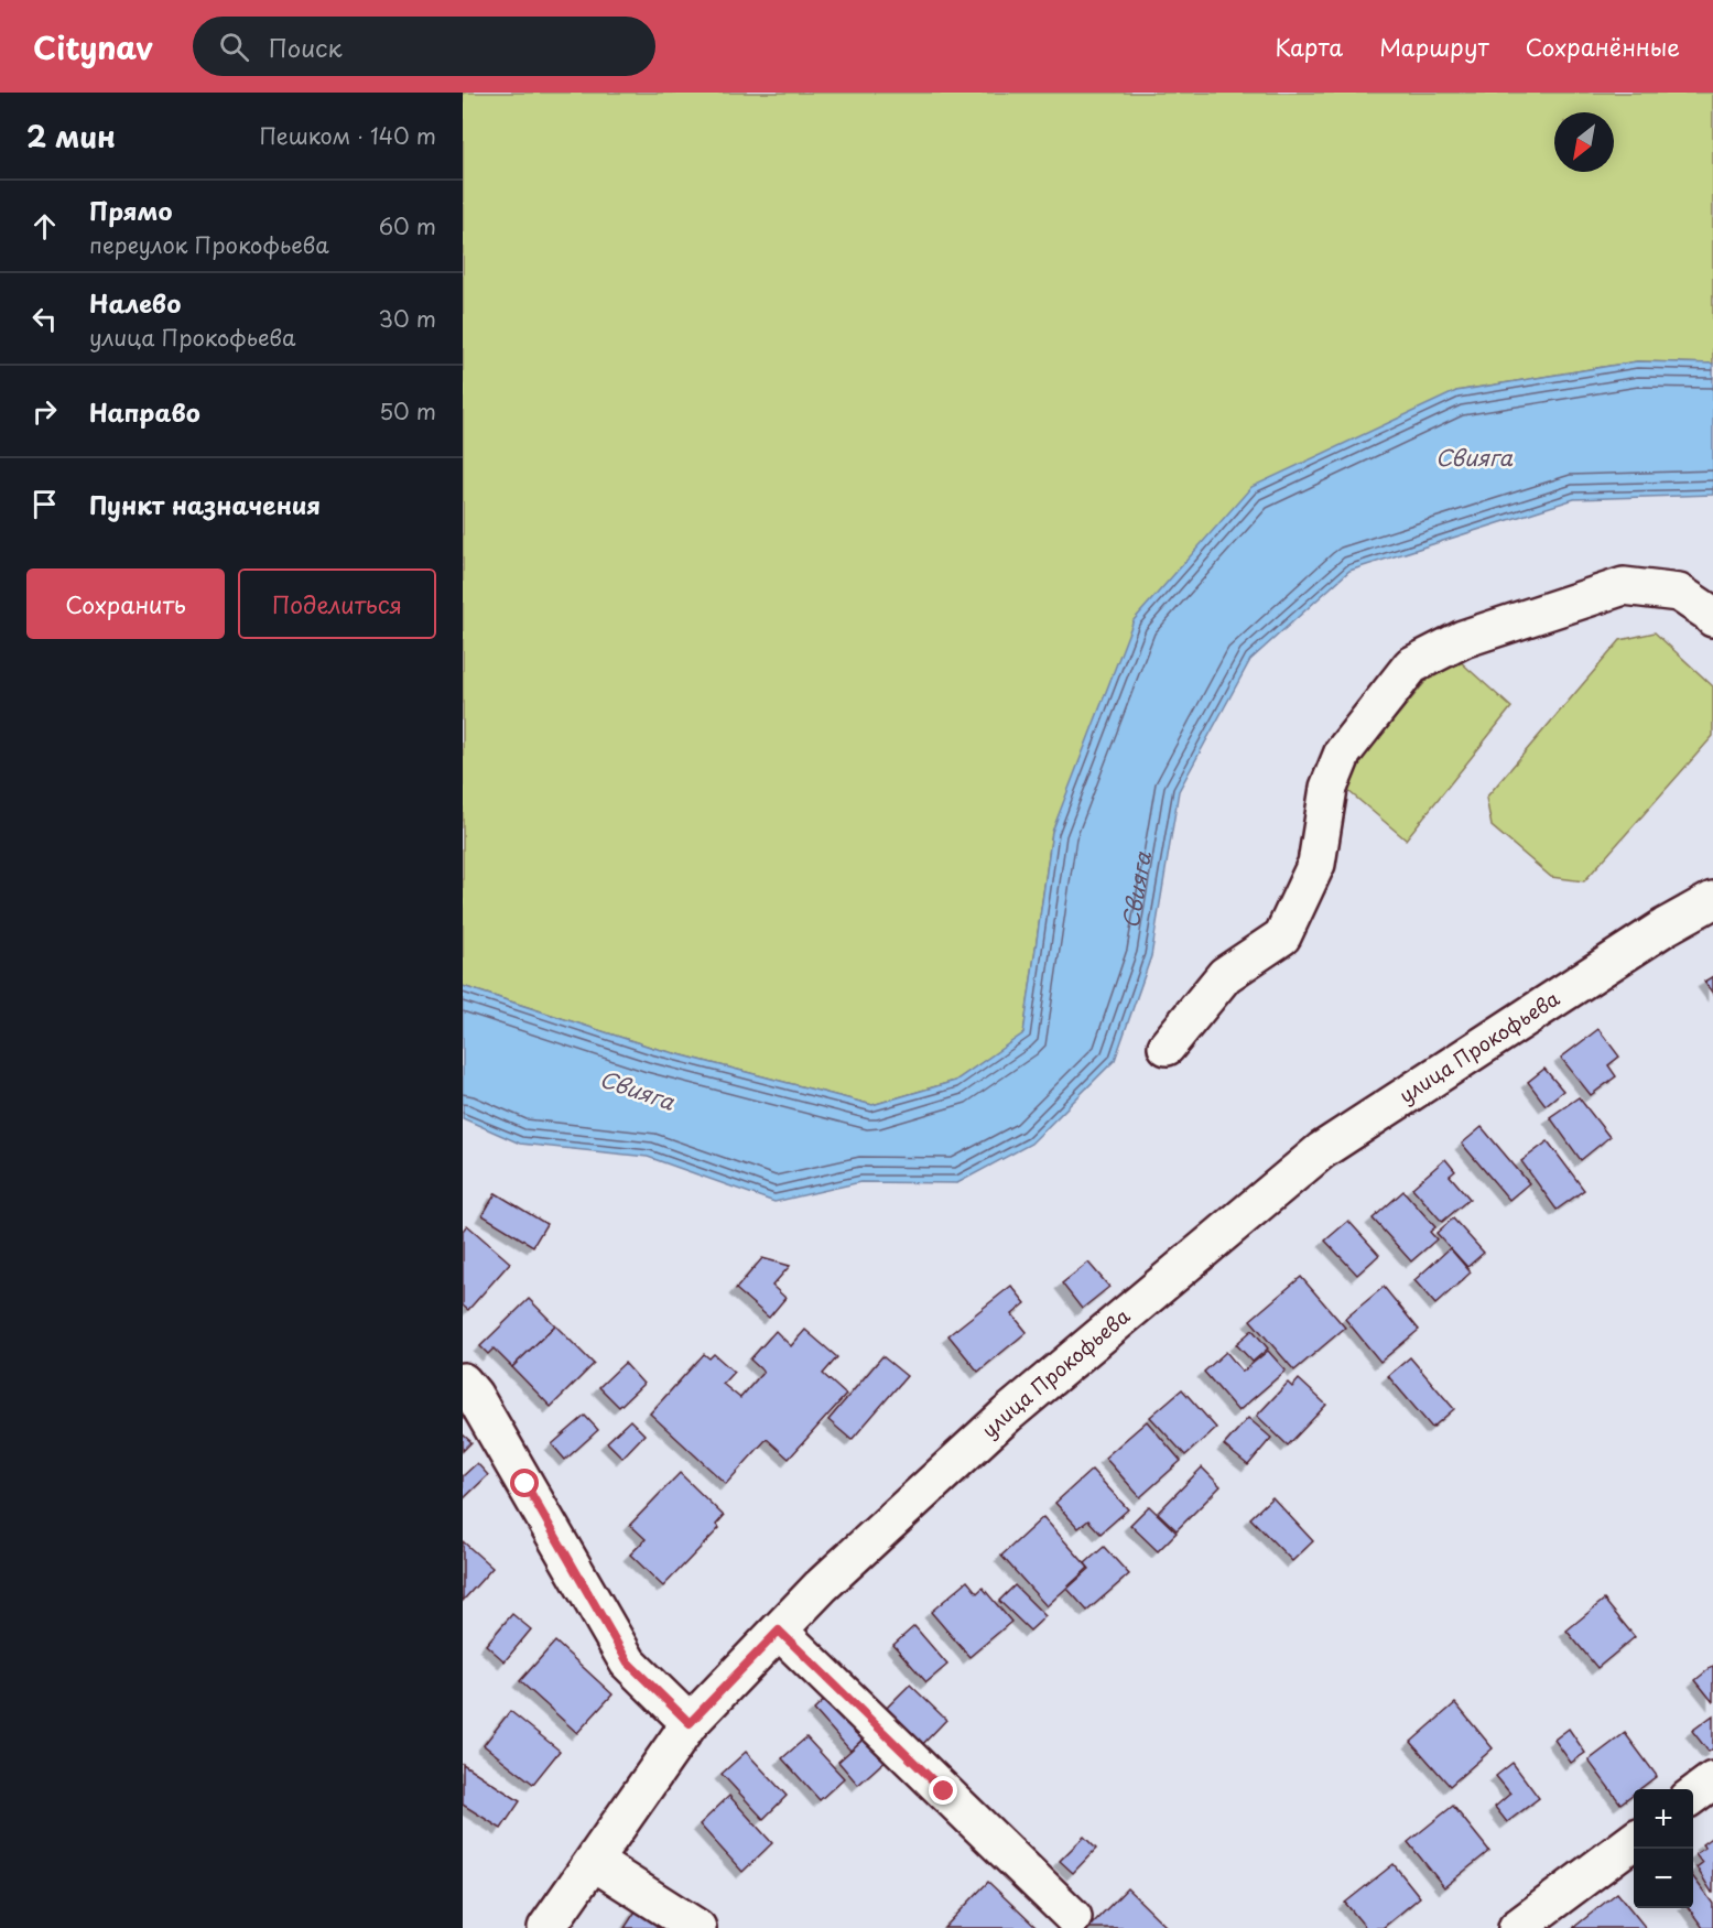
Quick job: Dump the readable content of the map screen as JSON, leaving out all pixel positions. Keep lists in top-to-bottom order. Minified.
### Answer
{"streets":{"street":["улица Прокофьева"]},"water":["Свияга"],"north":"bottom left","page":{"header":"Citynav","search":"Поиск","nav":["Карта","Маршрут","Сохранённые"],"heading":["2 мин","Пешком · 140 m"],"list":[["Прямо","переулок Прокофьева","60 m"],["Налево","улица Прокофьева","30 m"],["Направо","50 m"],"Пункт назначения"],"buttons":["Сохранить","Поделиться"],"map_buttons":["+","−"]}}
